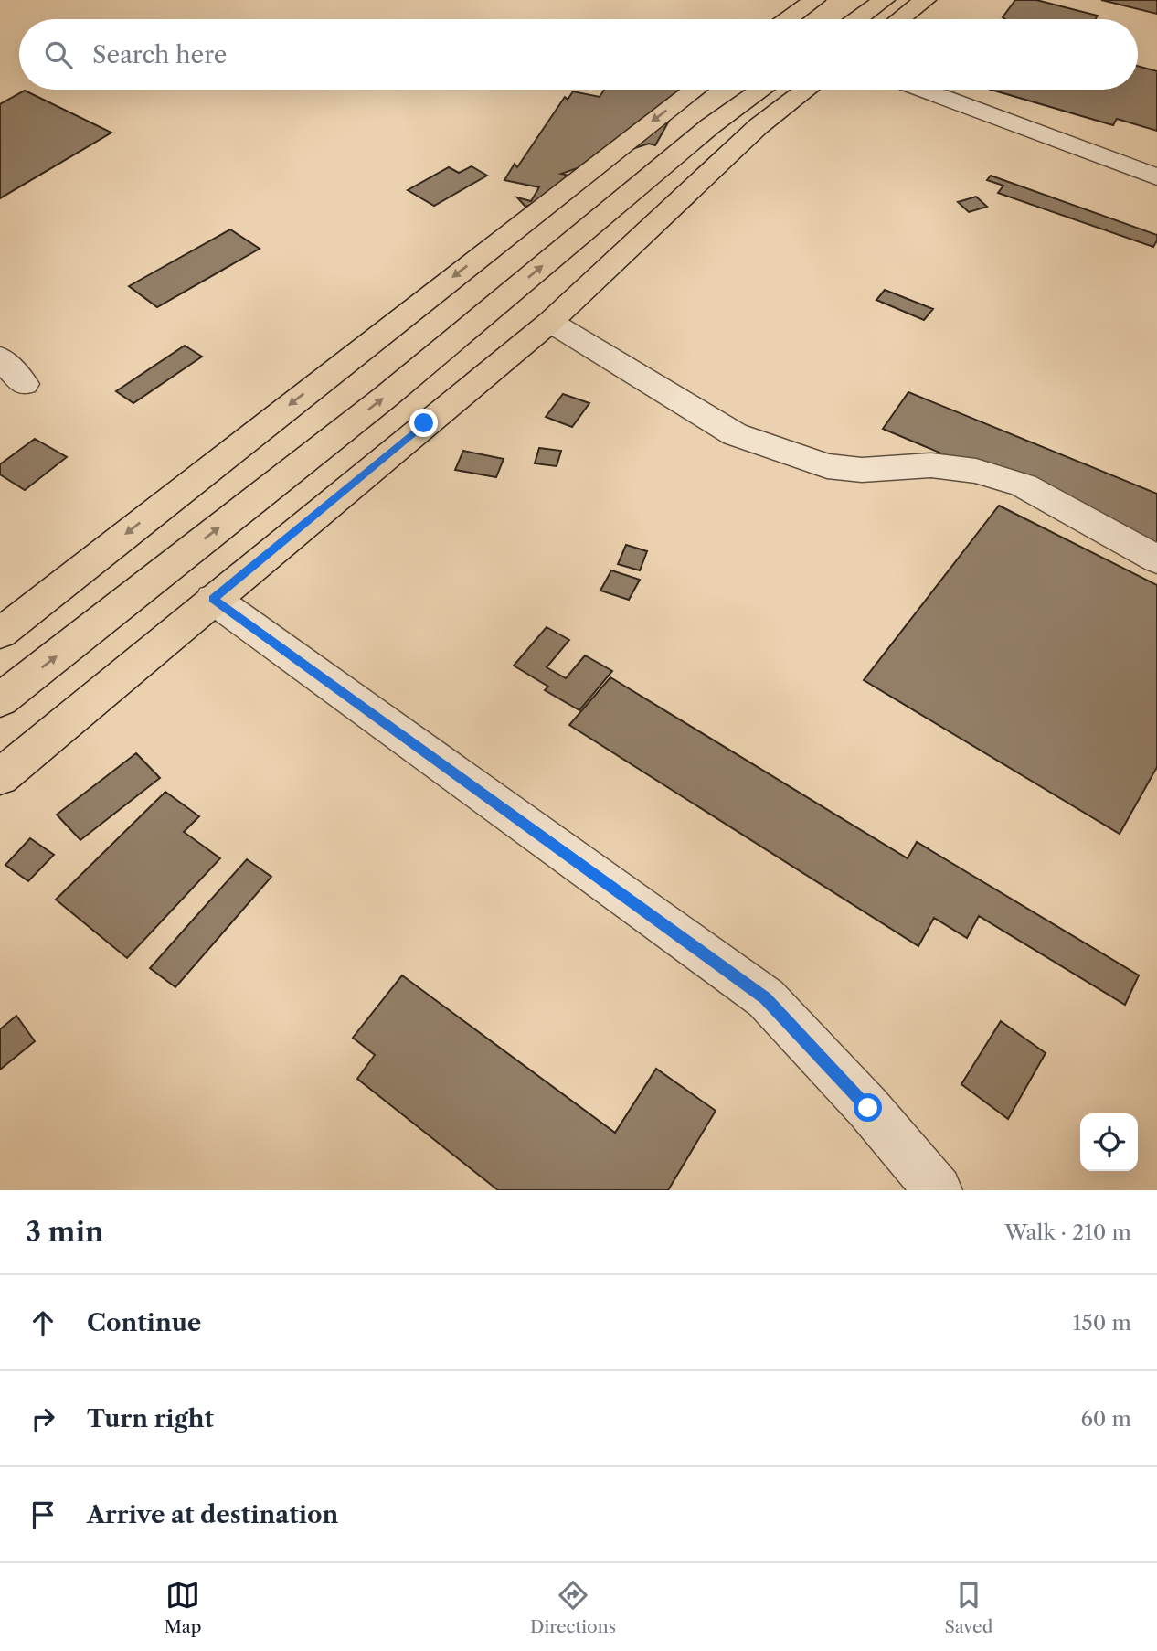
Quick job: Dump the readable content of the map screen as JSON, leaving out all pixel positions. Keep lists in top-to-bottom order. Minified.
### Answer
{"page":{"search":"Search here","heading":["3 min","Walk · 210 m"],"list":[["Continue","150 m"],["Turn right","60 m"],"Arrive at destination"],"nav":["Map","Directions","Saved"]}}
